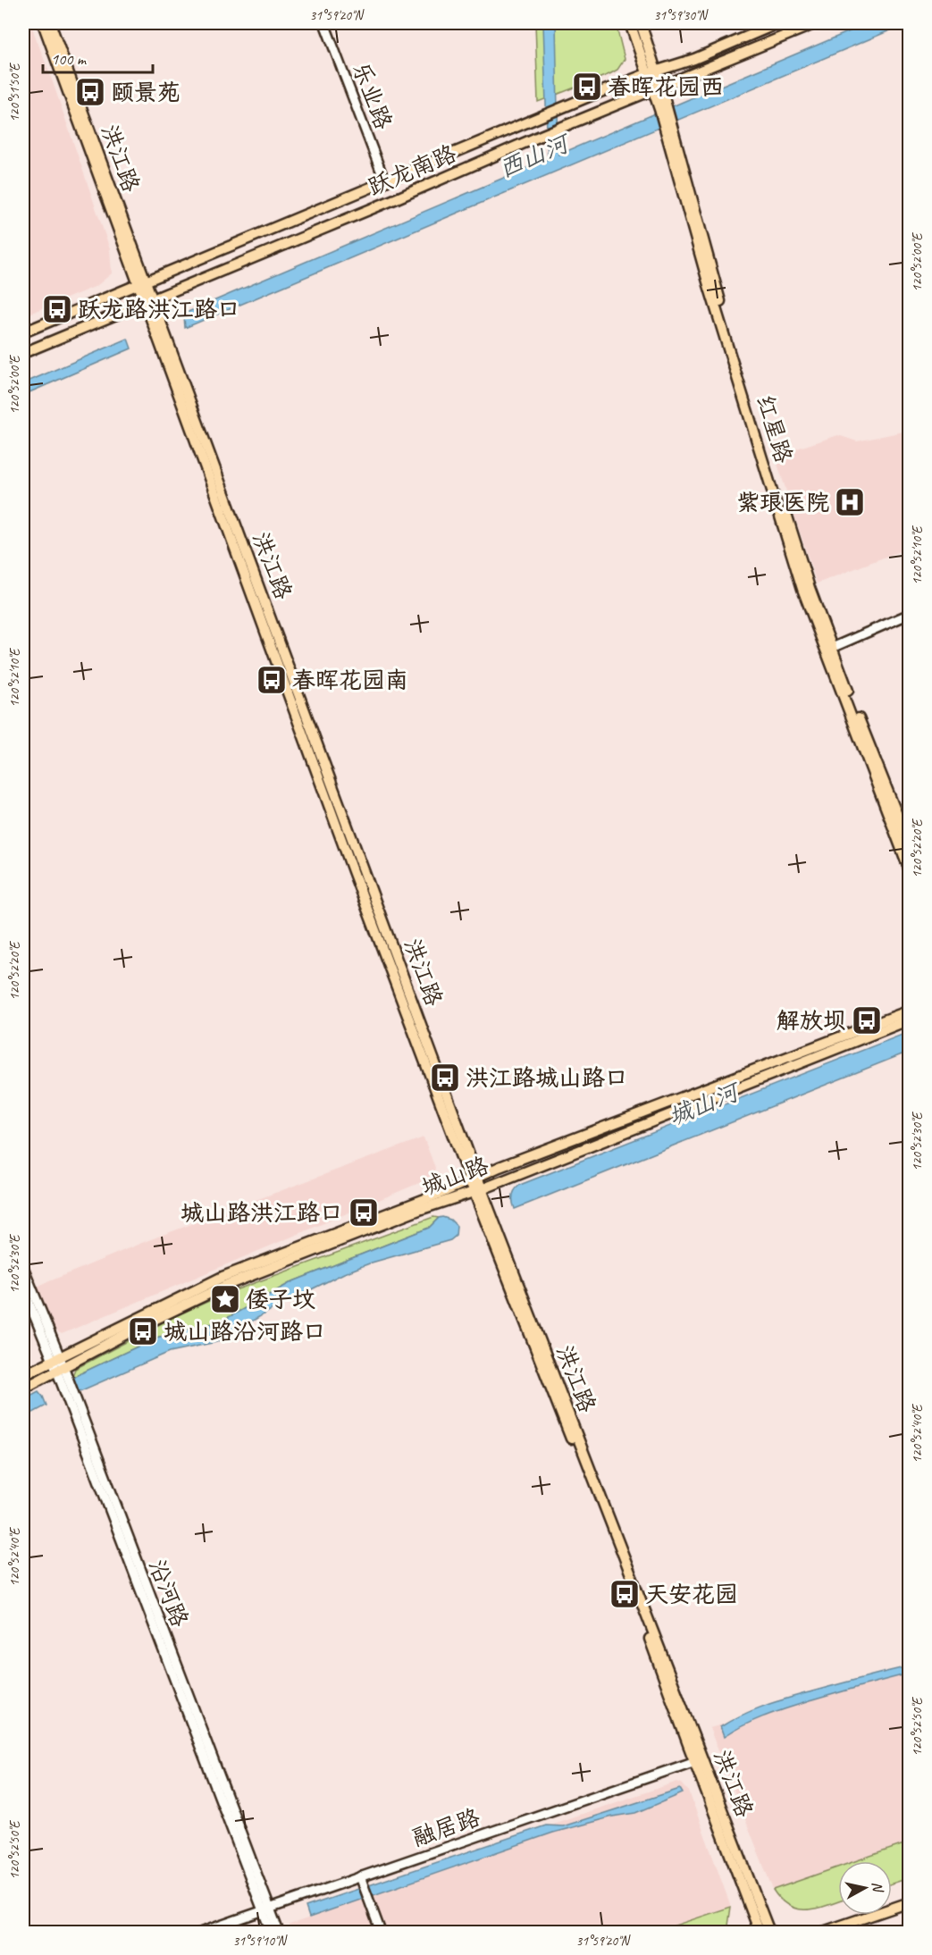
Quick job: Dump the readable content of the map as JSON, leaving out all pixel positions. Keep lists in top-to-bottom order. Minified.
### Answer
{"streets":{"main road":["洪江路","跃龙南路","红星路","城山路"],"street":["乐业路","沿河路","融居路"]},"crossings":[["乐业路","跃龙南路"],["洪江路","跃龙南路"],["洪江路","城山路"],["洪江路","融居路"],["跃龙南路","红星路"],["城山路","沿河路"],["沿河路","融居路"]],"water":["西山河","城山河"],"places":{"bus stop":["春晖花园西","颐景苑","跃龙路洪江路口","春晖花园南","解放坝","洪江路城山路口","城山路洪江路口","城山路沿河路口","天安花园"],"hospital":["紫琅医院"],"place":["倭子坟"]},"scale_bar":"100 m","north":"right","coordinates":["31°59'20\"N","31°59'30\"N","120°51'50\"E","120°52'00\"E","120°52'10\"E","120°52'20\"E","120°52'30\"E","120°52'40\"E","120°52'50\"E","31°59'10\"N"]}
